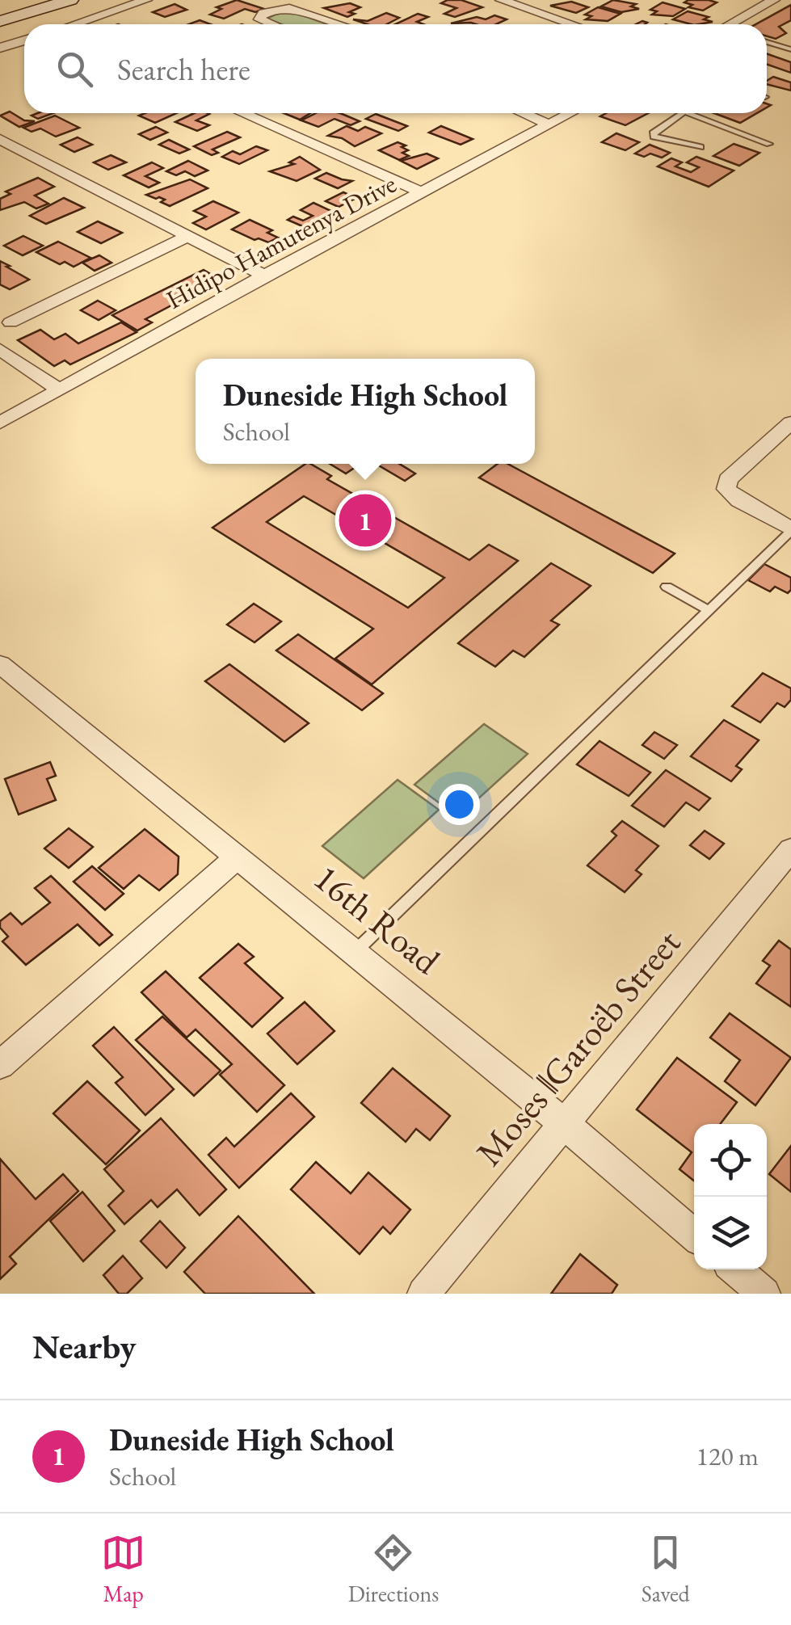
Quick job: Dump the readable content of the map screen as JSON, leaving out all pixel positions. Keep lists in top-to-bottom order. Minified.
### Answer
{"streets":{"street":["Hidipo Hamutenya Drive","16th Road","Moses ǁGaroëb Street"]},"crossings":[["16th Road","Moses ǁGaroëb Street"]],"page":{"search":"Search here","popup":["Duneside High School","School"],"pins":"1","heading":"Nearby","list":[{"mark":"1","name":"Duneside High School","note":"School","value":"120 m"}],"nav":["Map","Directions","Saved"]}}
